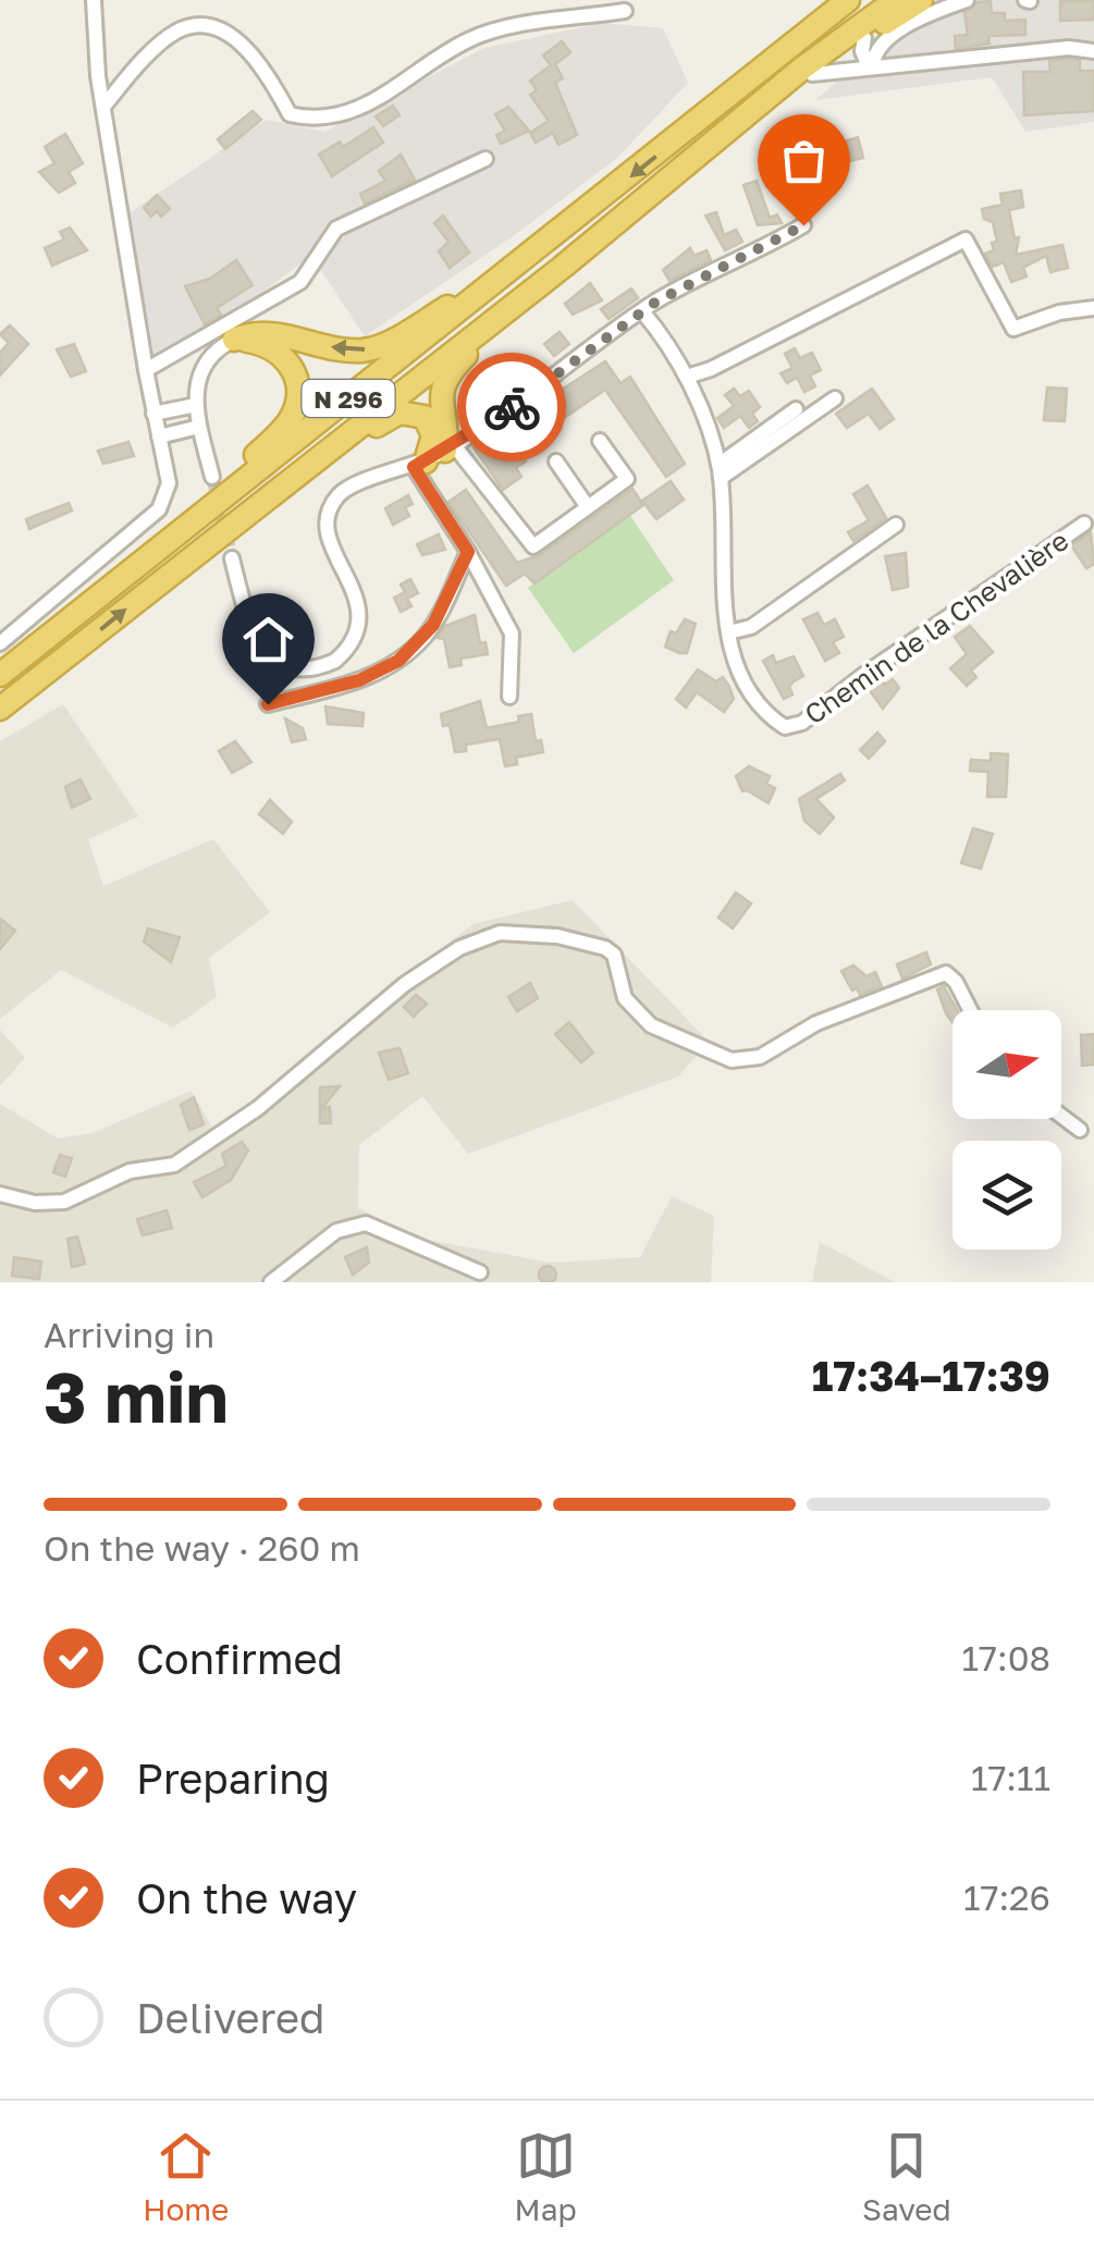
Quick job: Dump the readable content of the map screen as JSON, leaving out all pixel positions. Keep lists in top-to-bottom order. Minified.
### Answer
{"streets":{"highway":["N 296"],"street":["Chemin de la Chevalière"]},"north":"right","page":{"heading":["3 min","Arriving in","17:34–17:39"],"bar":"On the way · 260 m","list":[["Confirmed","17:08"],["Preparing","17:11"],["On the way","17:26"],"Delivered"],"tabs":["Home","Map","Saved"]}}
